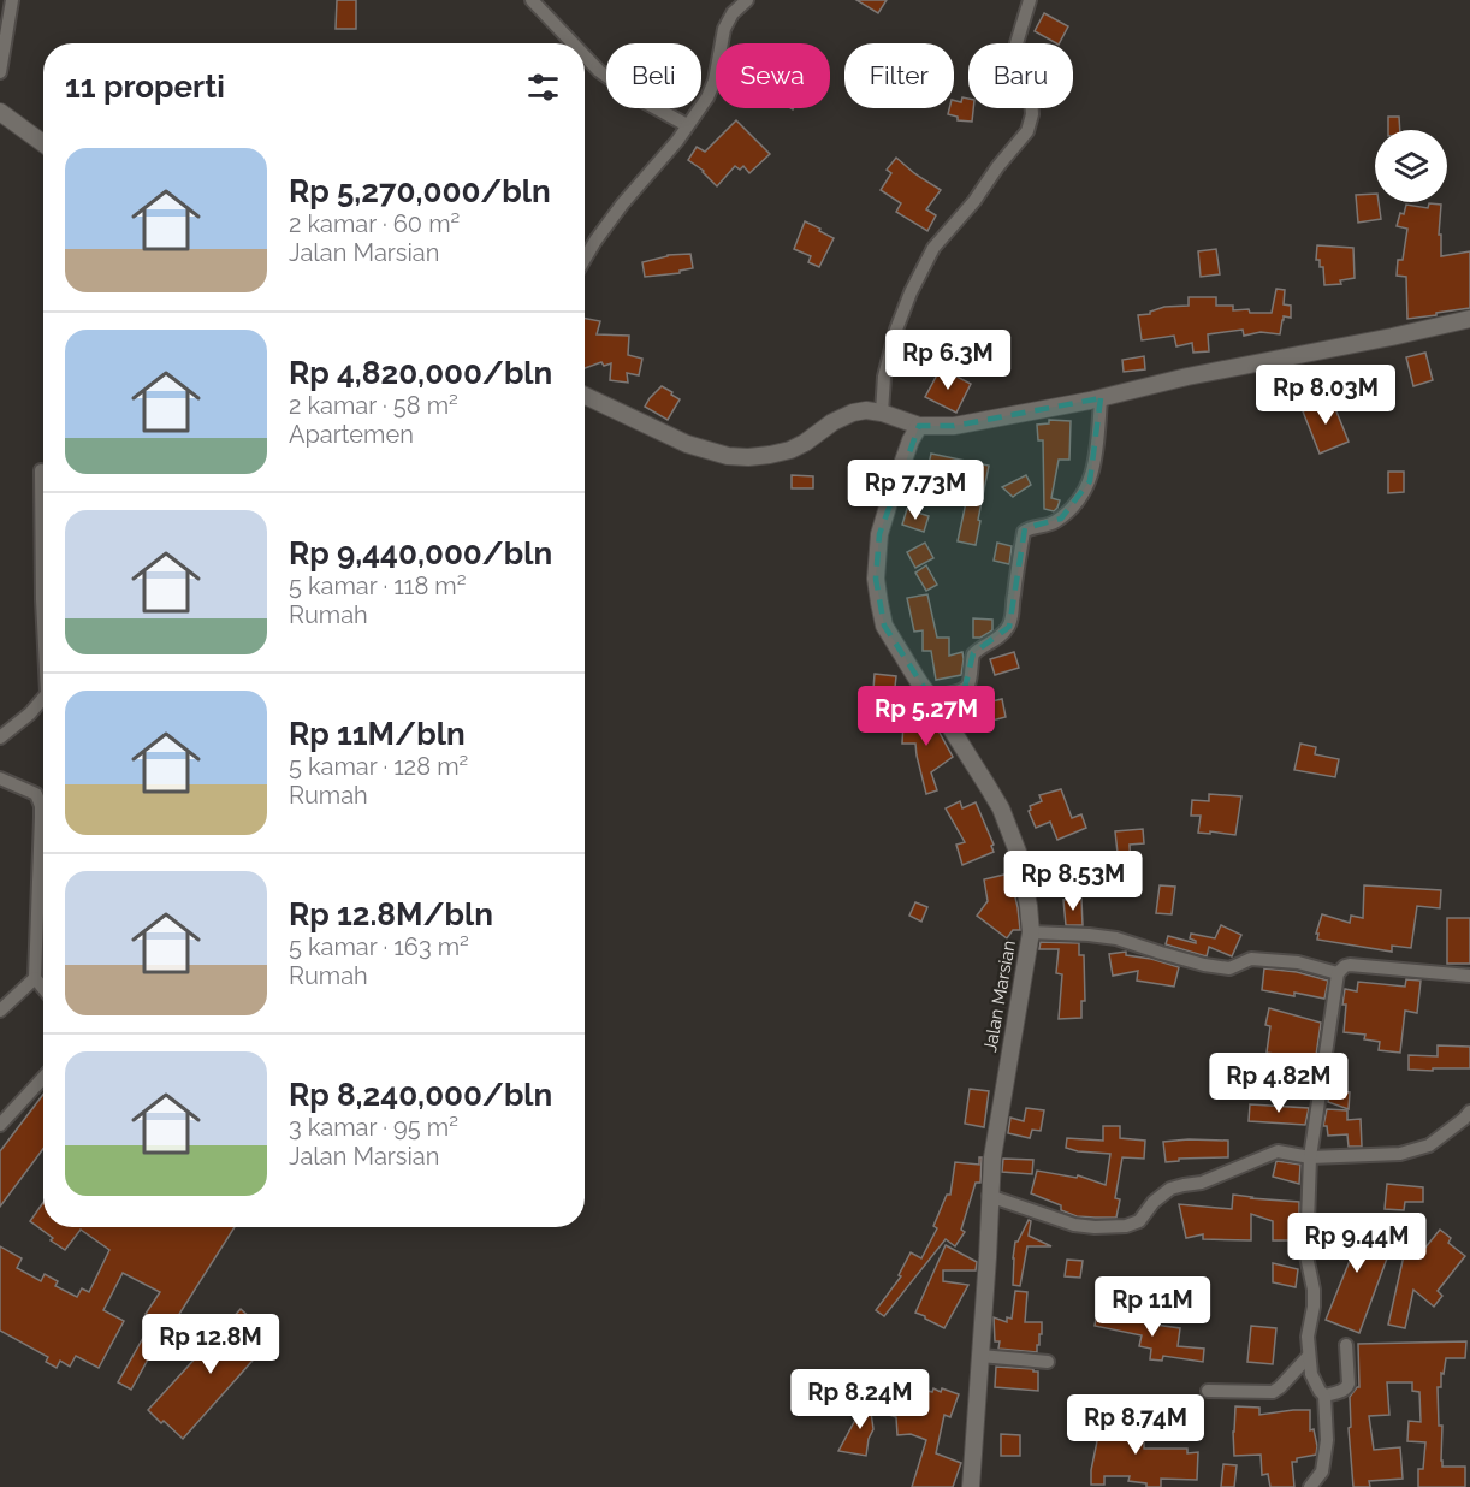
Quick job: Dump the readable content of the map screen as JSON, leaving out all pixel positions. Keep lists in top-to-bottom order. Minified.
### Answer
{"streets":{"street":["Jalan Marsian"]},"page":{"chip":["Beli","Sewa","Filter","Baru"],"heading":"11 properti","list":[{"name":"Rp 5,270,000/bln","note":"2 kamar · 60 m² · Jalan Marsian"},{"name":"Rp 4,820,000/bln","note":"2 kamar · 58 m² · Apartemen"},{"name":"Rp 9,440,000/bln","note":"5 kamar · 118 m² · Rumah"},{"name":"Rp 11M/bln","note":"5 kamar · 128 m² · Rumah"},{"name":"Rp 12.8M/bln","note":"5 kamar · 163 m² · Rumah"},{"name":"Rp 8,240,000/bln","note":"3 kamar · 95 m² · Jalan Marsian"}],"price":["Rp 6.3M","Rp 8.03M","Rp 7.73M","Rp 5.27M","Rp 8.53M","Rp 4.82M","Rp 9.44M","Rp 11M","Rp 12.8M","Rp 8.24M","Rp 8.74M"]}}
